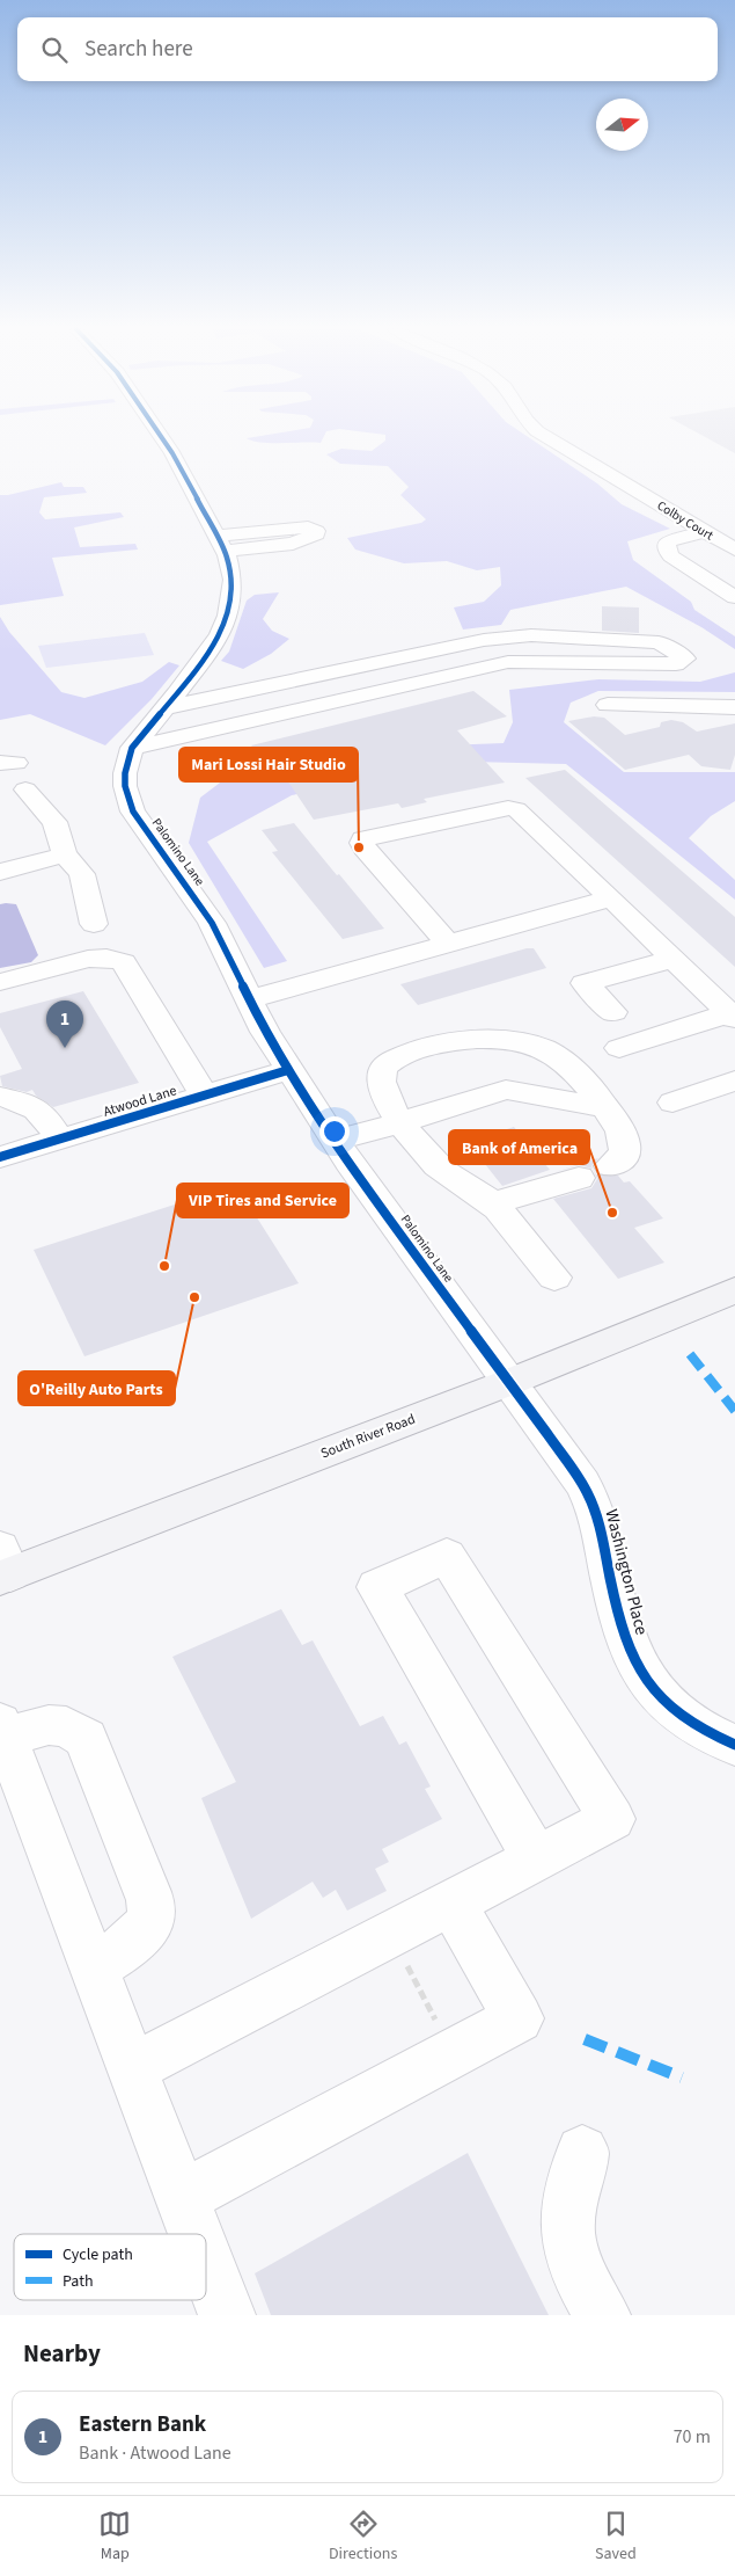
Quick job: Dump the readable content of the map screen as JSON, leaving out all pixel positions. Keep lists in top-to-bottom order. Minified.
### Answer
{"streets":{"main road":["South River Road"],"street":["Colby Court","Palomino Lane","Atwood Lane","Washington Place"]},"crossings":[["Palomino Lane","Atwood Lane"],["Palomino Lane","South River Road"],["Palomino Lane","Washington Place"],["South River Road","Washington Place"]],"places":["Mari Lossi Hair Studio","Bank of America","VIP Tires and Service","O'Reilly Auto Parts"],"legend":["Cycle path","Path"],"north":"right","page":{"search":"Search here","pins":"1","heading":"Nearby","list":[{"mark":"1","name":"Eastern Bank","note":"Bank · Atwood Lane","value":"70 m"}],"nav":["Map","Directions","Saved"]}}
